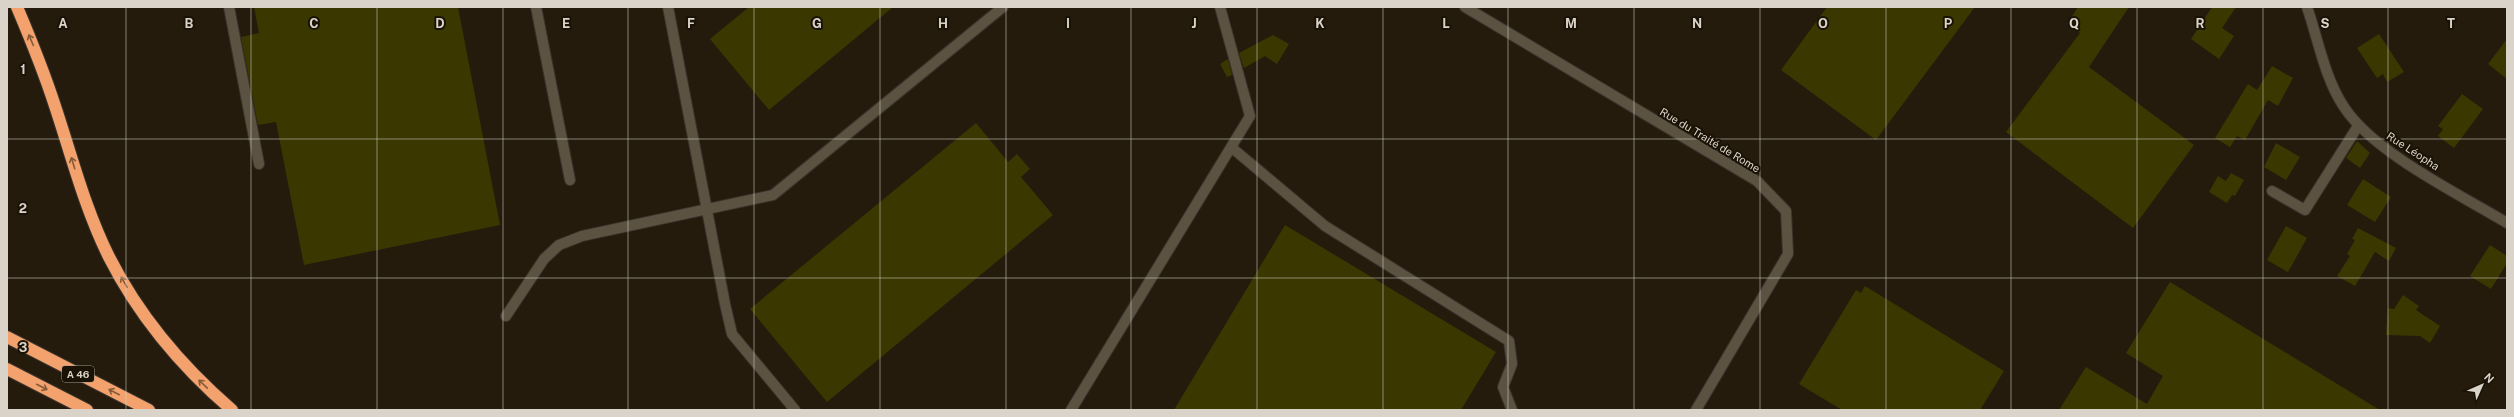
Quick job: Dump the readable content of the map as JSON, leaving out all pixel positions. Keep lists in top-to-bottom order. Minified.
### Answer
{"streets":{"highway":["A 46"],"street":["Rue du Traité de Rome","Rue Léopha"]},"north":"top right","grid":{"columns":["A","B","C","D","E","F","G","H","I","J","K","L","M","N","O","P","Q","R","S","T"],"rows":["1","2","3"]}}
